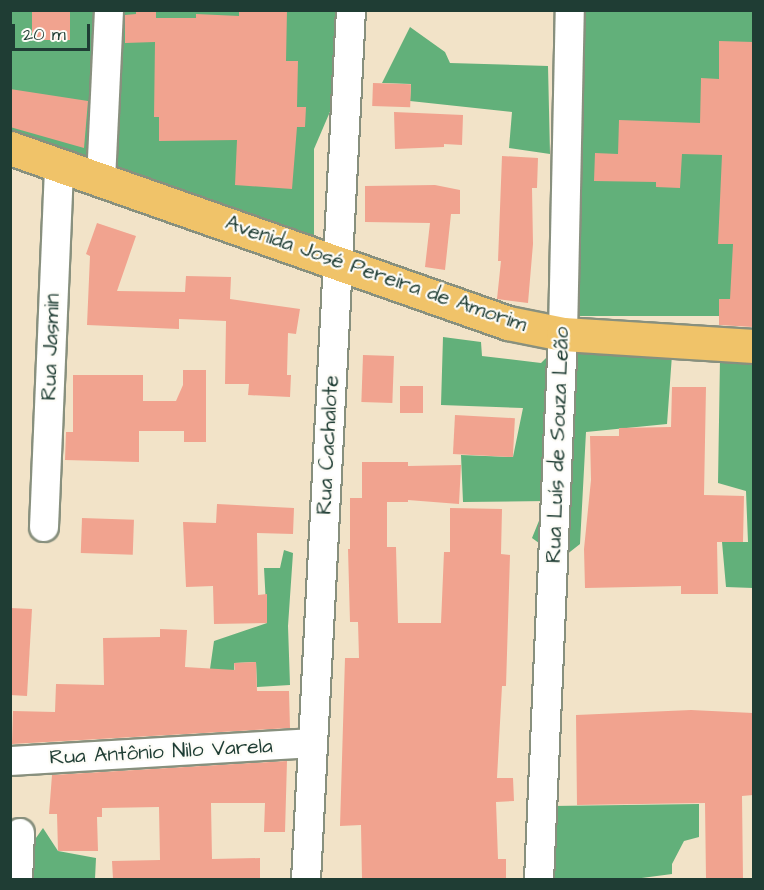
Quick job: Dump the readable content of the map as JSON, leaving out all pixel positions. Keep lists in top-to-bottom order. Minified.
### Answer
{"streets":{"main road":["Avenida José Pereira de Amorim"],"street":["Rua Jasmin","Rua Cachalote","Rua Luís de Souza Leão","Rua Antônio Nilo Varela"]},"crossings":[["Avenida José Pereira de Amorim","Rua Jasmin"],["Avenida José Pereira de Amorim","Rua Cachalote"],["Avenida José Pereira de Amorim","Rua Luís de Souza Leão"],["Rua Cachalote","Rua Antônio Nilo Varela"]],"scale_bar":"20 m"}
